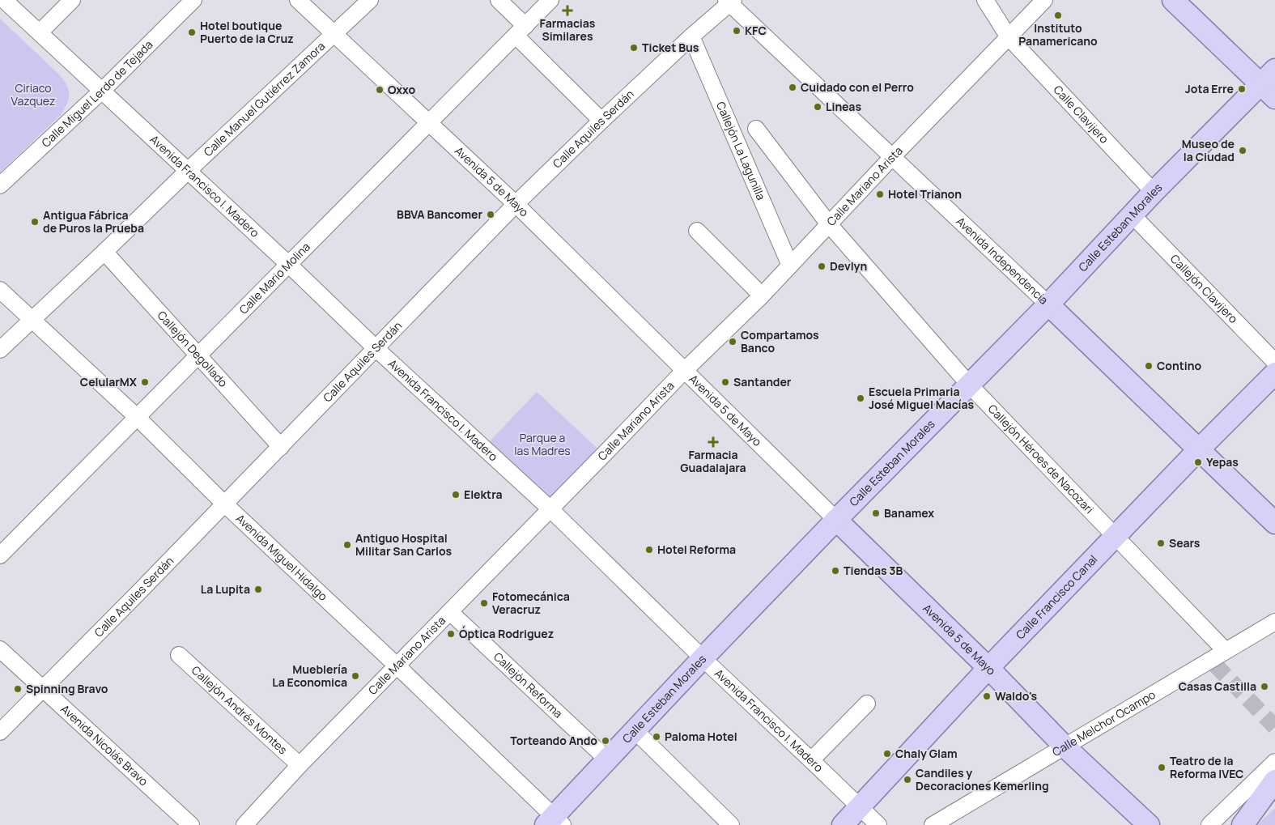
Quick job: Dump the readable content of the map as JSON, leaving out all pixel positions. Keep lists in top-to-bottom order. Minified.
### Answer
{"streets":{"main road":["Avenida 5 de Mayo","Calle Esteban Morales","Avenida Independencia","Calle Francisco Canal"],"street":["Calle Miguel Lerdo de Tejada","Calle Manuel Gutiérrez Zamora","Calle Clavijero","Calle Aquiles Serdán","Callejón La Lagunilla","Avenida Francisco I. Madero","Calle Mariano Arista","Calle Mario Molina","Callejón Clavijero","Callejón Degollado","Callejón Héroes de Nacozari","Avenida Miguel Hidalgo","Callejón Reforma","Callejón Andrés Montes","Calle Melchor Ocampo","Avenida Nicolás Bravo"]},"crossings":[["Calle Miguel Lerdo de Tejada","Avenida Francisco I. Madero"],["Calle Manuel Gutiérrez Zamora","Avenida 5 de Mayo"],["Calle Manuel Gutiérrez Zamora","Avenida Francisco I. Madero"],["Calle Manuel Gutiérrez Zamora","Callejón Degollado"],["Calle Manuel Gutiérrez Zamora","Avenida Miguel Hidalgo"],["Calle Clavijero","Calle Mariano Arista"],["Calle Clavijero","Calle Esteban Morales"],["Calle Aquiles Serdán","Callejón La Lagunilla"],["Calle Aquiles Serdán","Avenida 5 de Mayo"],["Calle Aquiles Serdán","Avenida Francisco I. Madero"],["Calle Aquiles Serdán","Avenida Independencia"],["Calle Aquiles Serdán","Callejón Degollado"],["Calle Aquiles Serdán","Avenida Miguel Hidalgo"],["Calle Aquiles Serdán","Avenida Nicolás Bravo"],["Callejón La Lagunilla","Calle Mariano Arista"],["Avenida 5 de Mayo","Calle Mariano Arista"],["Avenida 5 de Mayo","Calle Esteban Morales"],["Avenida 5 de Mayo","Calle Mario Molina"],["Avenida 5 de Mayo","Calle Francisco Canal"],["Avenida 5 de Mayo","Calle Melchor Ocampo"],["Avenida Francisco I. Madero","Calle Mariano Arista"],["Avenida Francisco I. Madero","Calle Esteban Morales"],["Avenida Francisco I. Madero","Calle Mario Molina"],["Avenida Francisco I. Madero","Calle Francisco Canal"],["Calle Mariano Arista","Avenida Independencia"],["Calle Mariano Arista","Callejón Héroes de Nacozari"],["Calle Mariano Arista","Avenida Miguel Hidalgo"],["Calle Mariano Arista","Callejón Reforma"],["Calle Mariano Arista","Callejón Andrés Montes"],["Calle Esteban Morales","Avenida Independencia"],["Calle Esteban Morales","Callejón Clavijero"],["Calle Esteban Morales","Callejón Héroes de Nacozari"],["Calle Esteban Morales","Avenida Miguel Hidalgo"],["Calle Esteban Morales","Callejón Reforma"],["Avenida Independencia","Calle Francisco Canal"],["Calle Mario Molina","Callejón Degollado"],["Calle Mario Molina","Avenida Miguel Hidalgo"],["Callejón Héroes de Nacozari","Calle Francisco Canal"],["Callejón Héroes de Nacozari","Calle Melchor Ocampo"]],"parks":["Ciriaco Vazquez","Parque a las Madres"],"places":{"health":["Farmacias Similares","Farmacia Guadalajara"],"other":["Instituto Panamericano","KFC","Hotel boutique Puerto de la Cruz","Ticket Bus","Cuidado con el Perro","Jota Erre","Oxxo","Lineas","Museo de la Ciudad","Hotel Trianon","BBVA Bancomer","Antigua Fábrica de Puros la Prueba","Devlyn","Compartamos Banco","Contino","CelularMX","Santander","Escuela Primaria José Miguel Macías","Yepas","Elektra","Banamex","Sears","Antiguo Hospital Militar San Carlos","Hotel Reforma","Tiendas 3B","La Lupita","Fotomecánica Veracruz","Óptica Rodriguez","Mueblería La Economica","Casas Castilla","Spinning Bravo","Waldo's","Paloma Hotel","Torteando Ando","Chaly Glam","Teatro de la Reforma IVEC","Candiles y Decoraciones Kemerling"]}}
